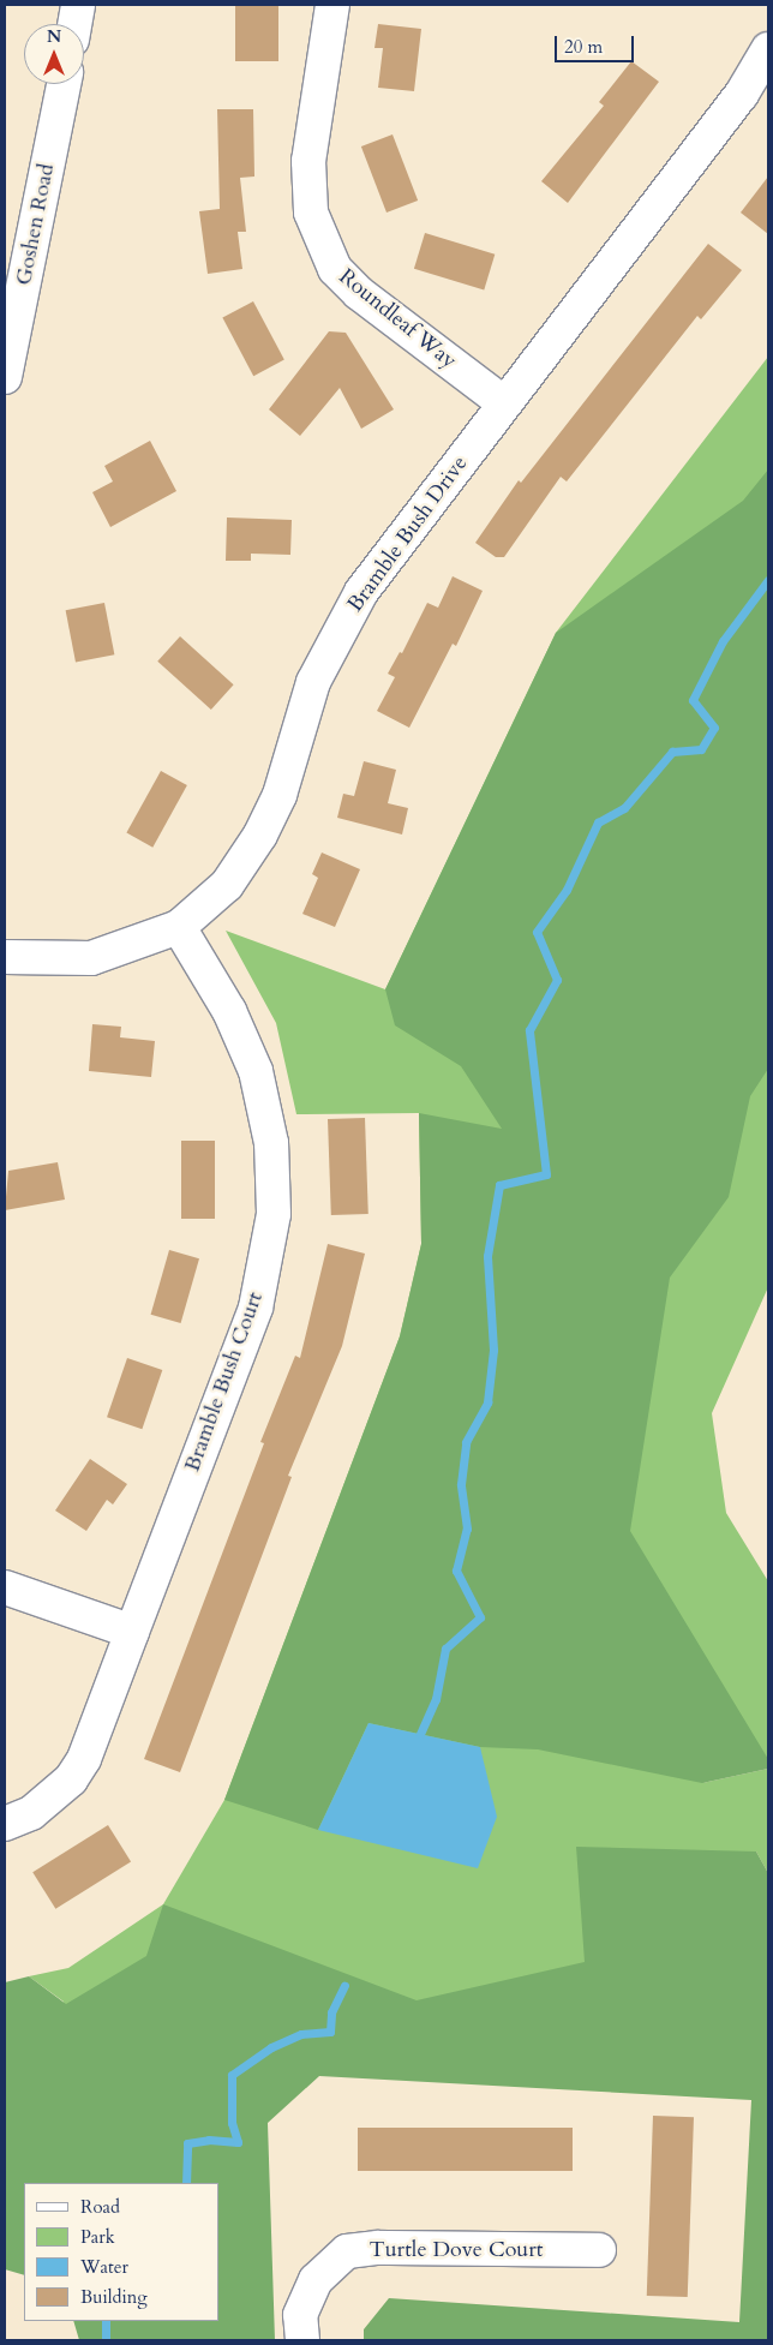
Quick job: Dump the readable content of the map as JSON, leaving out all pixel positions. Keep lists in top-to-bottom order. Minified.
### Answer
{"streets":{"street":["Goshen Road","Roundleaf Way","Bramble Bush Drive","Bramble Bush Court","Turtle Dove Court"]},"crossings":[["Roundleaf Way","Bramble Bush Drive"],["Bramble Bush Drive","Bramble Bush Court"]],"legend":["Road","Park","Water","Building"],"scale_bar":"20 m","north":"top"}
